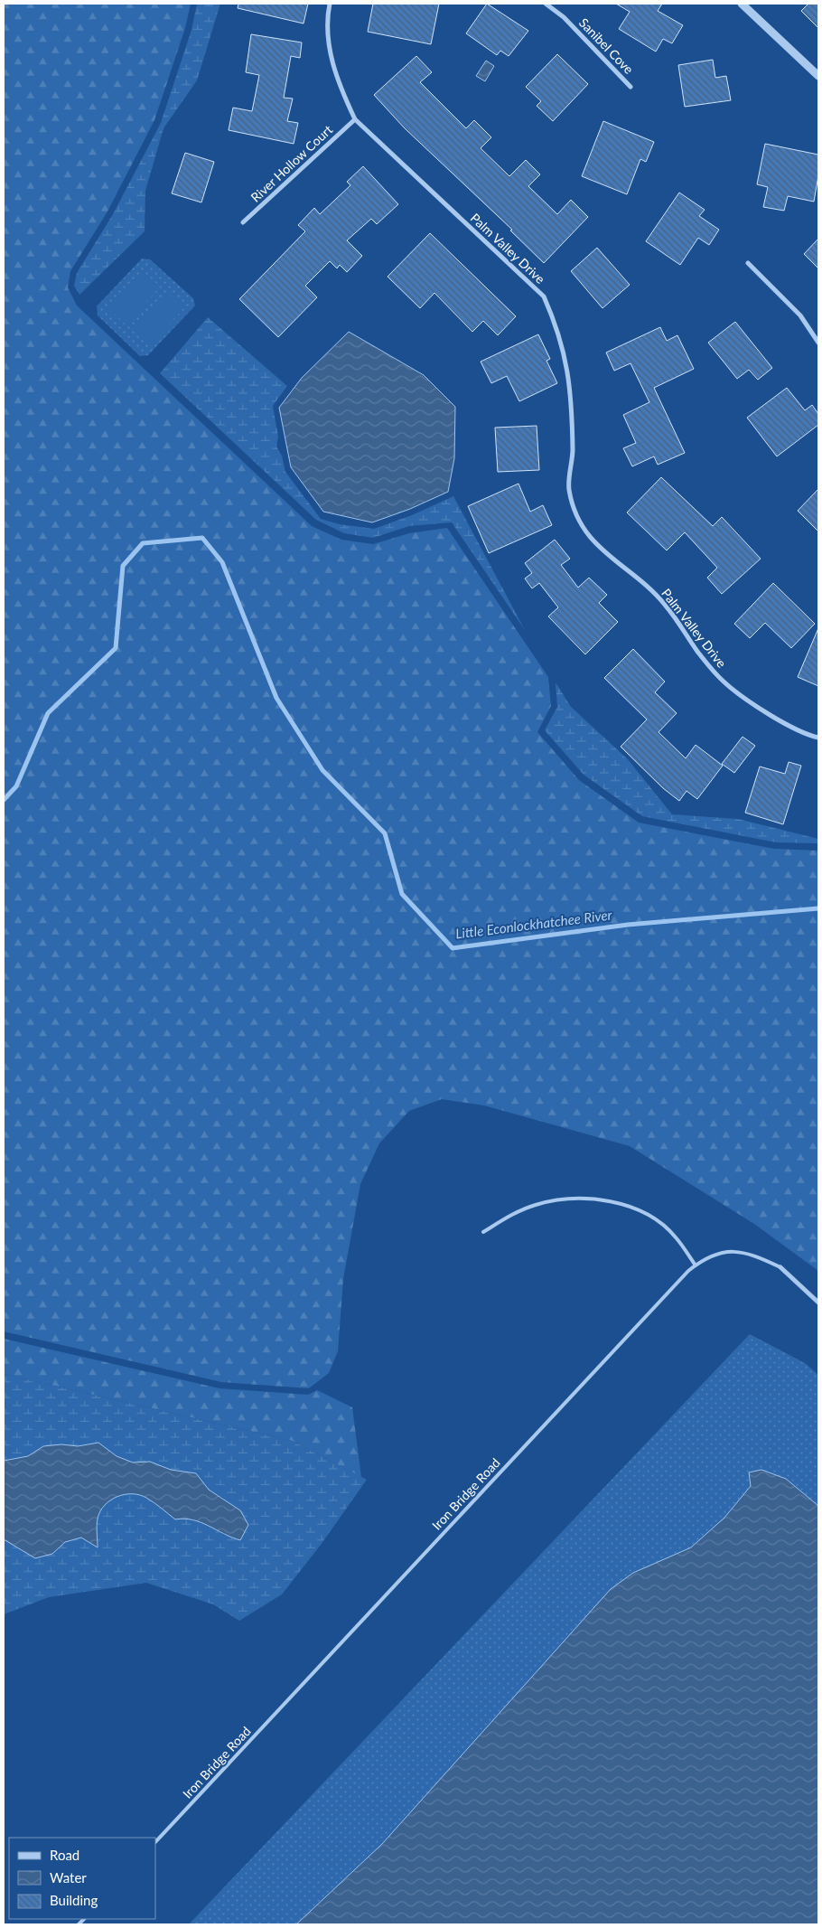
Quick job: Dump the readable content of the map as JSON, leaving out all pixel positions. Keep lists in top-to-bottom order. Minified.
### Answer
{"streets":{"street":["Sanibel Cove","River Hollow Court","Palm Valley Drive","Iron Bridge Road"]},"crossings":[["River Hollow Court","Palm Valley Drive"]],"water":["Little Econlockhatchee River"],"legend":["Road","Water","Building"]}
